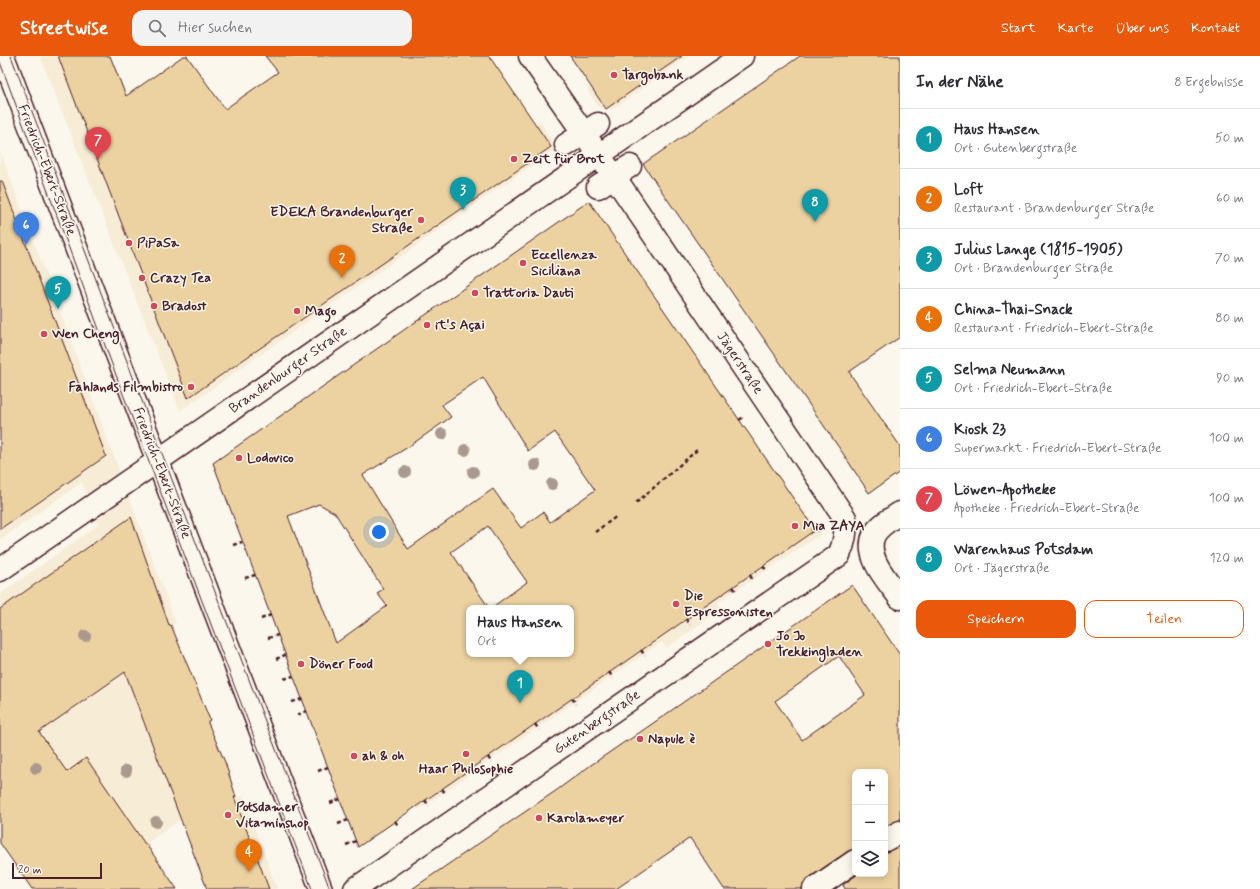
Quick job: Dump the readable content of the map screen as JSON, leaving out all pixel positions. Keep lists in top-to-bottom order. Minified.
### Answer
{"streets":{"street":["Friedrich-Ebert-Straße","Jägerstraße","Brandenburger Straße","Gutenbergstraße"]},"crossings":[["Friedrich-Ebert-Straße","Brandenburger Straße"],["Jägerstraße","Brandenburger Straße"],["Jägerstraße","Gutenbergstraße"]],"places":["Targobank","Zeit für Brot","EDEKA Brandenburger Straße","PiPaSa","Eccellenza Siciliana","Crazy Tea","Trattoria Dauti","Bradost","Mago","it's Açai","Wen Cheng","Fahlands Filmbistro","Lodovico","Mia ZAYA","Die Espressonisten","Jo Jo Trekkingladen","Döner Food","Napule è","Haar Philosophie","ah & oh","Potsdamer Vitaminshop","Karolameyer"],"scale_bar":"20 m","page":{"header":"Streetwise","search":"Hier suchen","nav":["Start","Karte","Über uns","Kontakt"],"heading":["In der Nähe","8 Ergebnisse"],"list":[{"mark":"1","name":"Haus Hansen","note":"Ort · Gutenbergstraße","value":"50 m"},{"mark":"2","name":"Loft","note":"Restaurant · Brandenburger Straße","value":"60 m"},{"mark":"3","name":"Julius Lange (1815-1905)","note":"Ort · Brandenburger Straße","value":"70 m"},{"mark":"4","name":"China-Thai-Snack","note":"Restaurant · Friedrich-Ebert-Straße","value":"80 m"},{"mark":"5","name":"Selma Neumann","note":"Ort · Friedrich-Ebert-Straße","value":"90 m"},{"mark":"6","name":"Kiosk 23","note":"Supermarkt · Friedrich-Ebert-Straße","value":"100 m"},{"mark":"7","name":"Löwen-Apotheke","note":"Apotheke · Friedrich-Ebert-Straße","value":"100 m"},{"mark":"8","name":"Warenhaus Potsdam","note":"Ort · Jägerstraße","value":"120 m"}],"pins":["7","3","8","6","2","5","1","4"],"buttons":["Speichern","Teilen"],"popup":["Haus Hansen","Ort"],"map_buttons":["+","−"],"scale":"20 m"}}
